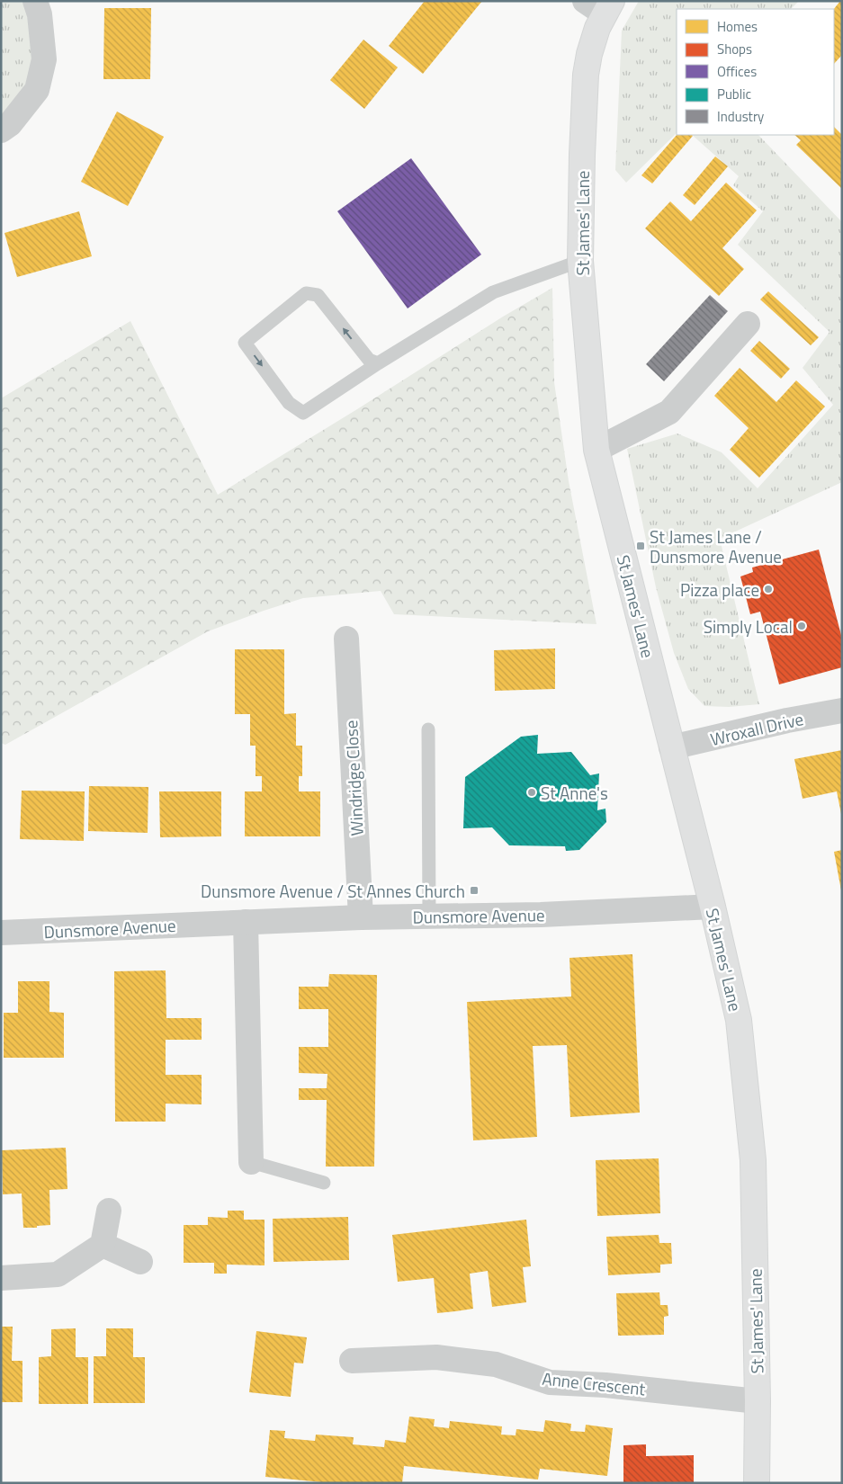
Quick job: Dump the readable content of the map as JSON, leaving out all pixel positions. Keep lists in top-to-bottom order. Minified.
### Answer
{"streets":{"street":["St James' Lane","Wroxall Drive","Windridge Close","Dunsmore Avenue","Anne Crescent"]},"crossings":[["St James' Lane","Wroxall Drive"],["St James' Lane","Dunsmore Avenue"],["St James' Lane","Anne Crescent"],["Windridge Close","Dunsmore Avenue"]],"places":{"transit":["St James Lane / Dunsmore Avenue","Dunsmore Avenue / St Annes Church"],"other":["Pizza place","Simply Local","St Anne's"]},"legend":["Homes","Shops","Offices","Public","Industry"]}
